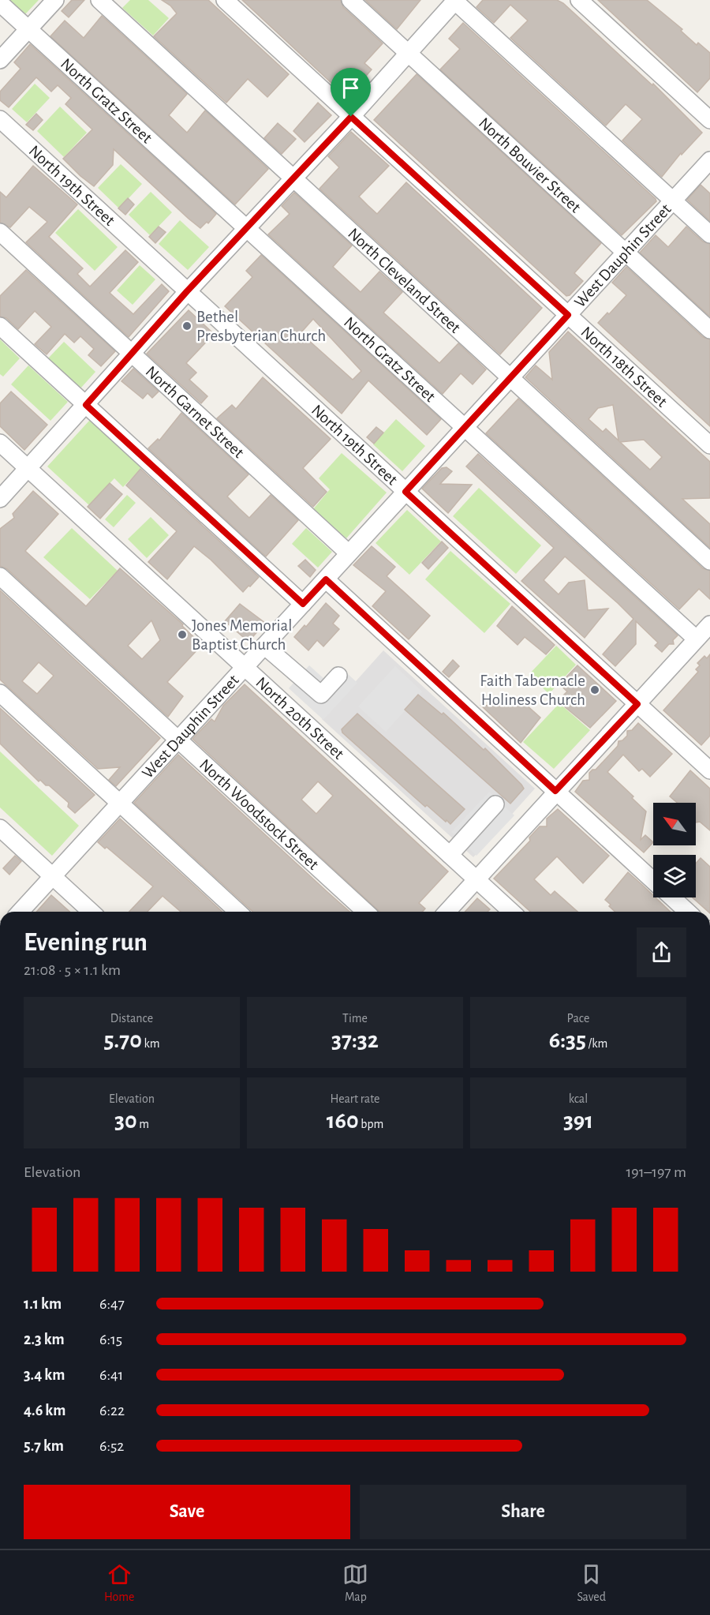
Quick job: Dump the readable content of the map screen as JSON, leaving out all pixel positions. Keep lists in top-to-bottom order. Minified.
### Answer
{"streets":{"street":["North Gratz Street","North Bouvier Street","North 19th Street","West Dauphin Street","North Cleveland Street","North 18th Street","North Garnet Street","North 20th Street","North Woodstock Street"]},"crossings":[["North Gratz Street","West Dauphin Street"],["North Bouvier Street","West Dauphin Street"],["North 19th Street","West Dauphin Street"],["West Dauphin Street","North Cleveland Street"],["West Dauphin Street","North 18th Street"],["West Dauphin Street","North Garnet Street"],["West Dauphin Street","North 20th Street"],["West Dauphin Street","North Woodstock Street"]],"places":["Bethel Presbyterian Church","Jones Memorial Baptist Church","Faith Tabernacle Holiness Church"],"north":"top left","page":{"heading":["Evening run","21:08 · 5 × 1.1 km"],"stats":[["Distance","5.70 km"],["Time","37:32"],["Pace","6:35 /km"],["Elevation","30 m"],["Heart rate","160 bpm"],["kcal","391"]],"chart":["Elevation","191–197 m"],"list":[{"name":"1.1 km","note":"6:47"},{"name":"2.3 km","note":"6:15"},{"name":"3.4 km","note":"6:41"},{"name":"4.6 km","note":"6:22"},{"name":"5.7 km","note":"6:52"}],"buttons":["Save","Share"],"tabs":["Home","Map","Saved"]}}
